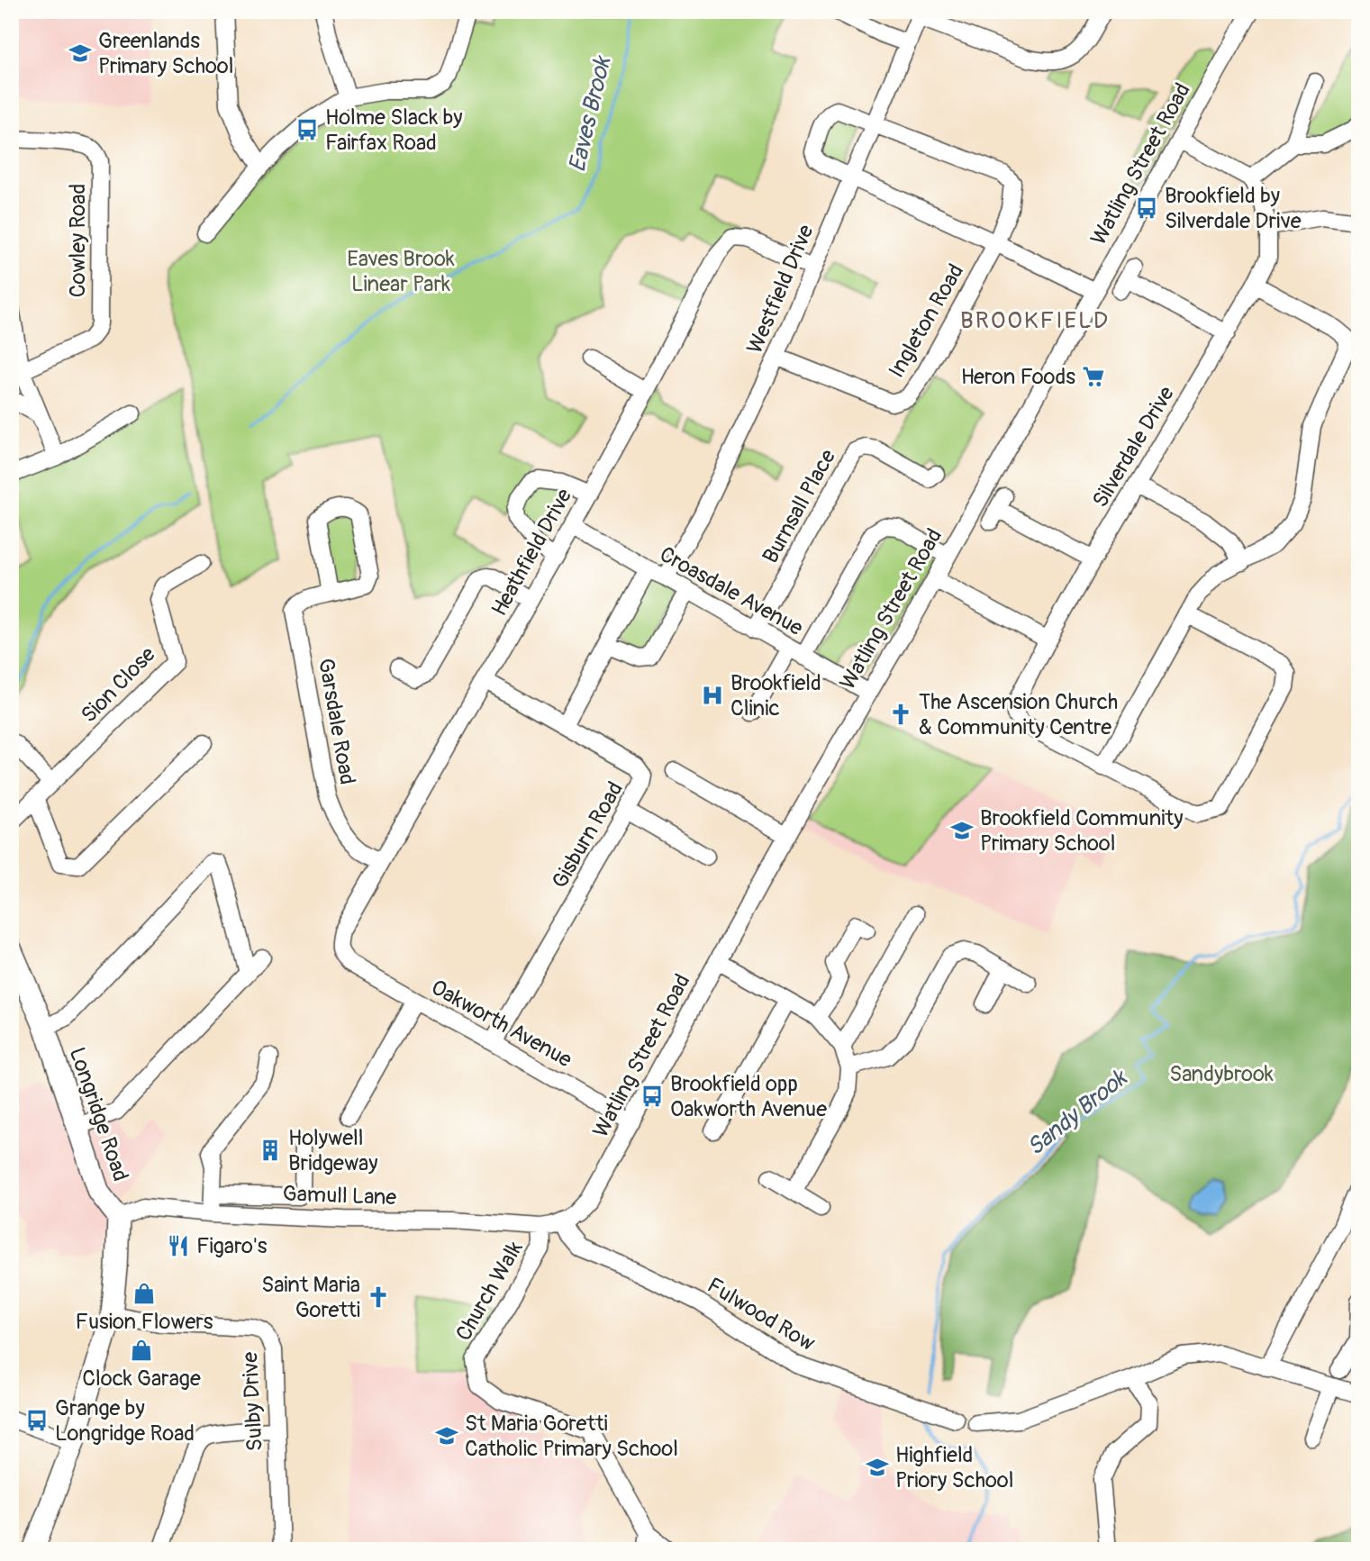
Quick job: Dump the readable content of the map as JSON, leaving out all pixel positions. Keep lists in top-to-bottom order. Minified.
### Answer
{"streets":{"main road":["Longridge Road"],"street":["Watling Street Road","Cowley Road","Westfield Drive","Ingleton Road","Silverdale Drive","Burnsall Place","Heathfield Drive","Croasdale Avenue","Sion Close","Garsdale Road","Gisburn Road","Oakworth Avenue","Gamull Lane","Church Walk","Fulwood Row","Sulby Drive"]},"crossings":[["Watling Street Road","Croasdale Avenue"],["Watling Street Road","Oakworth Avenue"],["Watling Street Road","Gamull Lane"],["Watling Street Road","Fulwood Row"],["Westfield Drive","Ingleton Road"],["Westfield Drive","Heathfield Drive"],["Westfield Drive","Croasdale Avenue"],["Burnsall Place","Croasdale Avenue"],["Heathfield Drive","Croasdale Avenue"],["Heathfield Drive","Garsdale Road"],["Heathfield Drive","Gisburn Road"],["Heathfield Drive","Oakworth Avenue"],["Gisburn Road","Oakworth Avenue"],["Longridge Road","Gamull Lane"],["Gamull Lane","Church Walk"],["Gamull Lane","Fulwood Row"]],"districts":["BROOKFIELD"],"water":["Eaves Brook","Sandy Brook"],"parks":["Eaves Brook Linear Park","Sandybrook"],"places":{"school or university":["Greenlands Primary School","Brookfield Community Primary School","St Maria Goretti Catholic Primary School","Highfield Priory School"],"bus stop":["Holme Slack by Fairfax Road","Brookfield by Silverdale Drive","Brookfield opp Oakworth Avenue","Grange by Longridge Road"],"supermarket":["Heron Foods"],"hospital":["Brookfield Clinic"],"church":["The Ascension Church & Community Centre","Saint Maria Goretti"],"building":["Holywell Bridgeway"],"restaurant":["Figaro's"],"shop":["Fusion Flowers","Clock Garage"]}}
